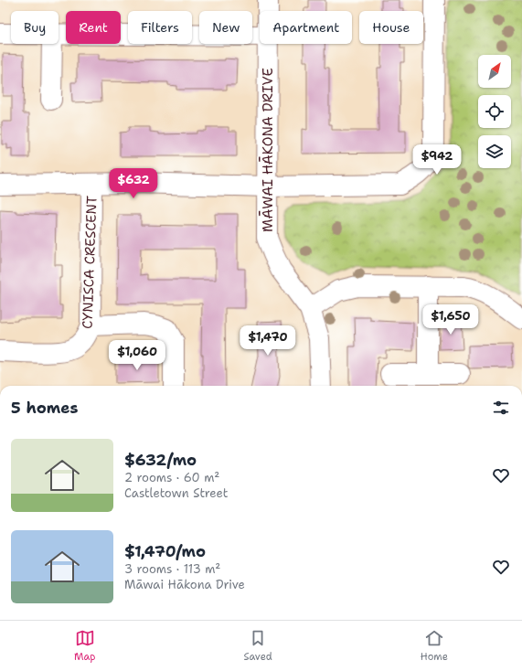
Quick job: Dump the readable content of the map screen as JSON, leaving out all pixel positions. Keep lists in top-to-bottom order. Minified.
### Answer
{"streets":{"street":["MĀWAI HĀKONA DRIVE","CYNISCA CRESCENT"]},"north":"top right","page":{"chip":["Buy","Rent","Filters","New","Apartment","House"],"price":["$942","$632","$1,650","$1,470","$1,060"],"heading":"5 homes","list":[{"name":"$632/mo","note":"2 rooms · 60 m² · Castletown Street"},{"name":"$1,470/mo","note":"3 rooms · 113 m² · Māwai Hākona Drive"}],"tabs":["Map","Saved","Home"]}}
